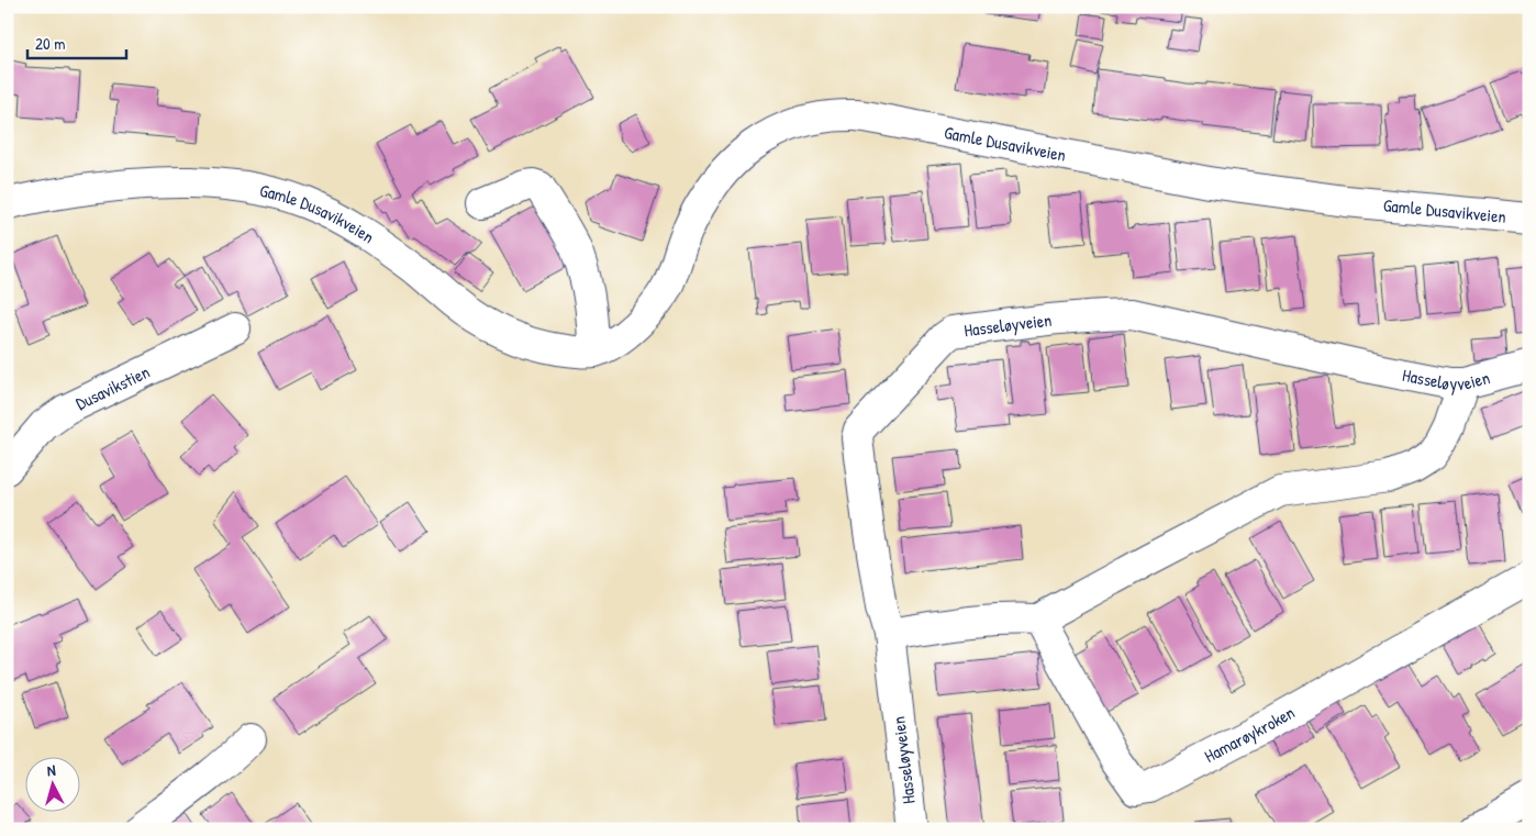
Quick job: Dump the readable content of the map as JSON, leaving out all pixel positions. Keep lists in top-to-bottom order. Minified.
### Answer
{"streets":{"street":["Gamle Dusavikveien","Hasseløyveien","Dusavikstien","Hamarøykroken"]},"scale_bar":"20 m","north":"top"}
